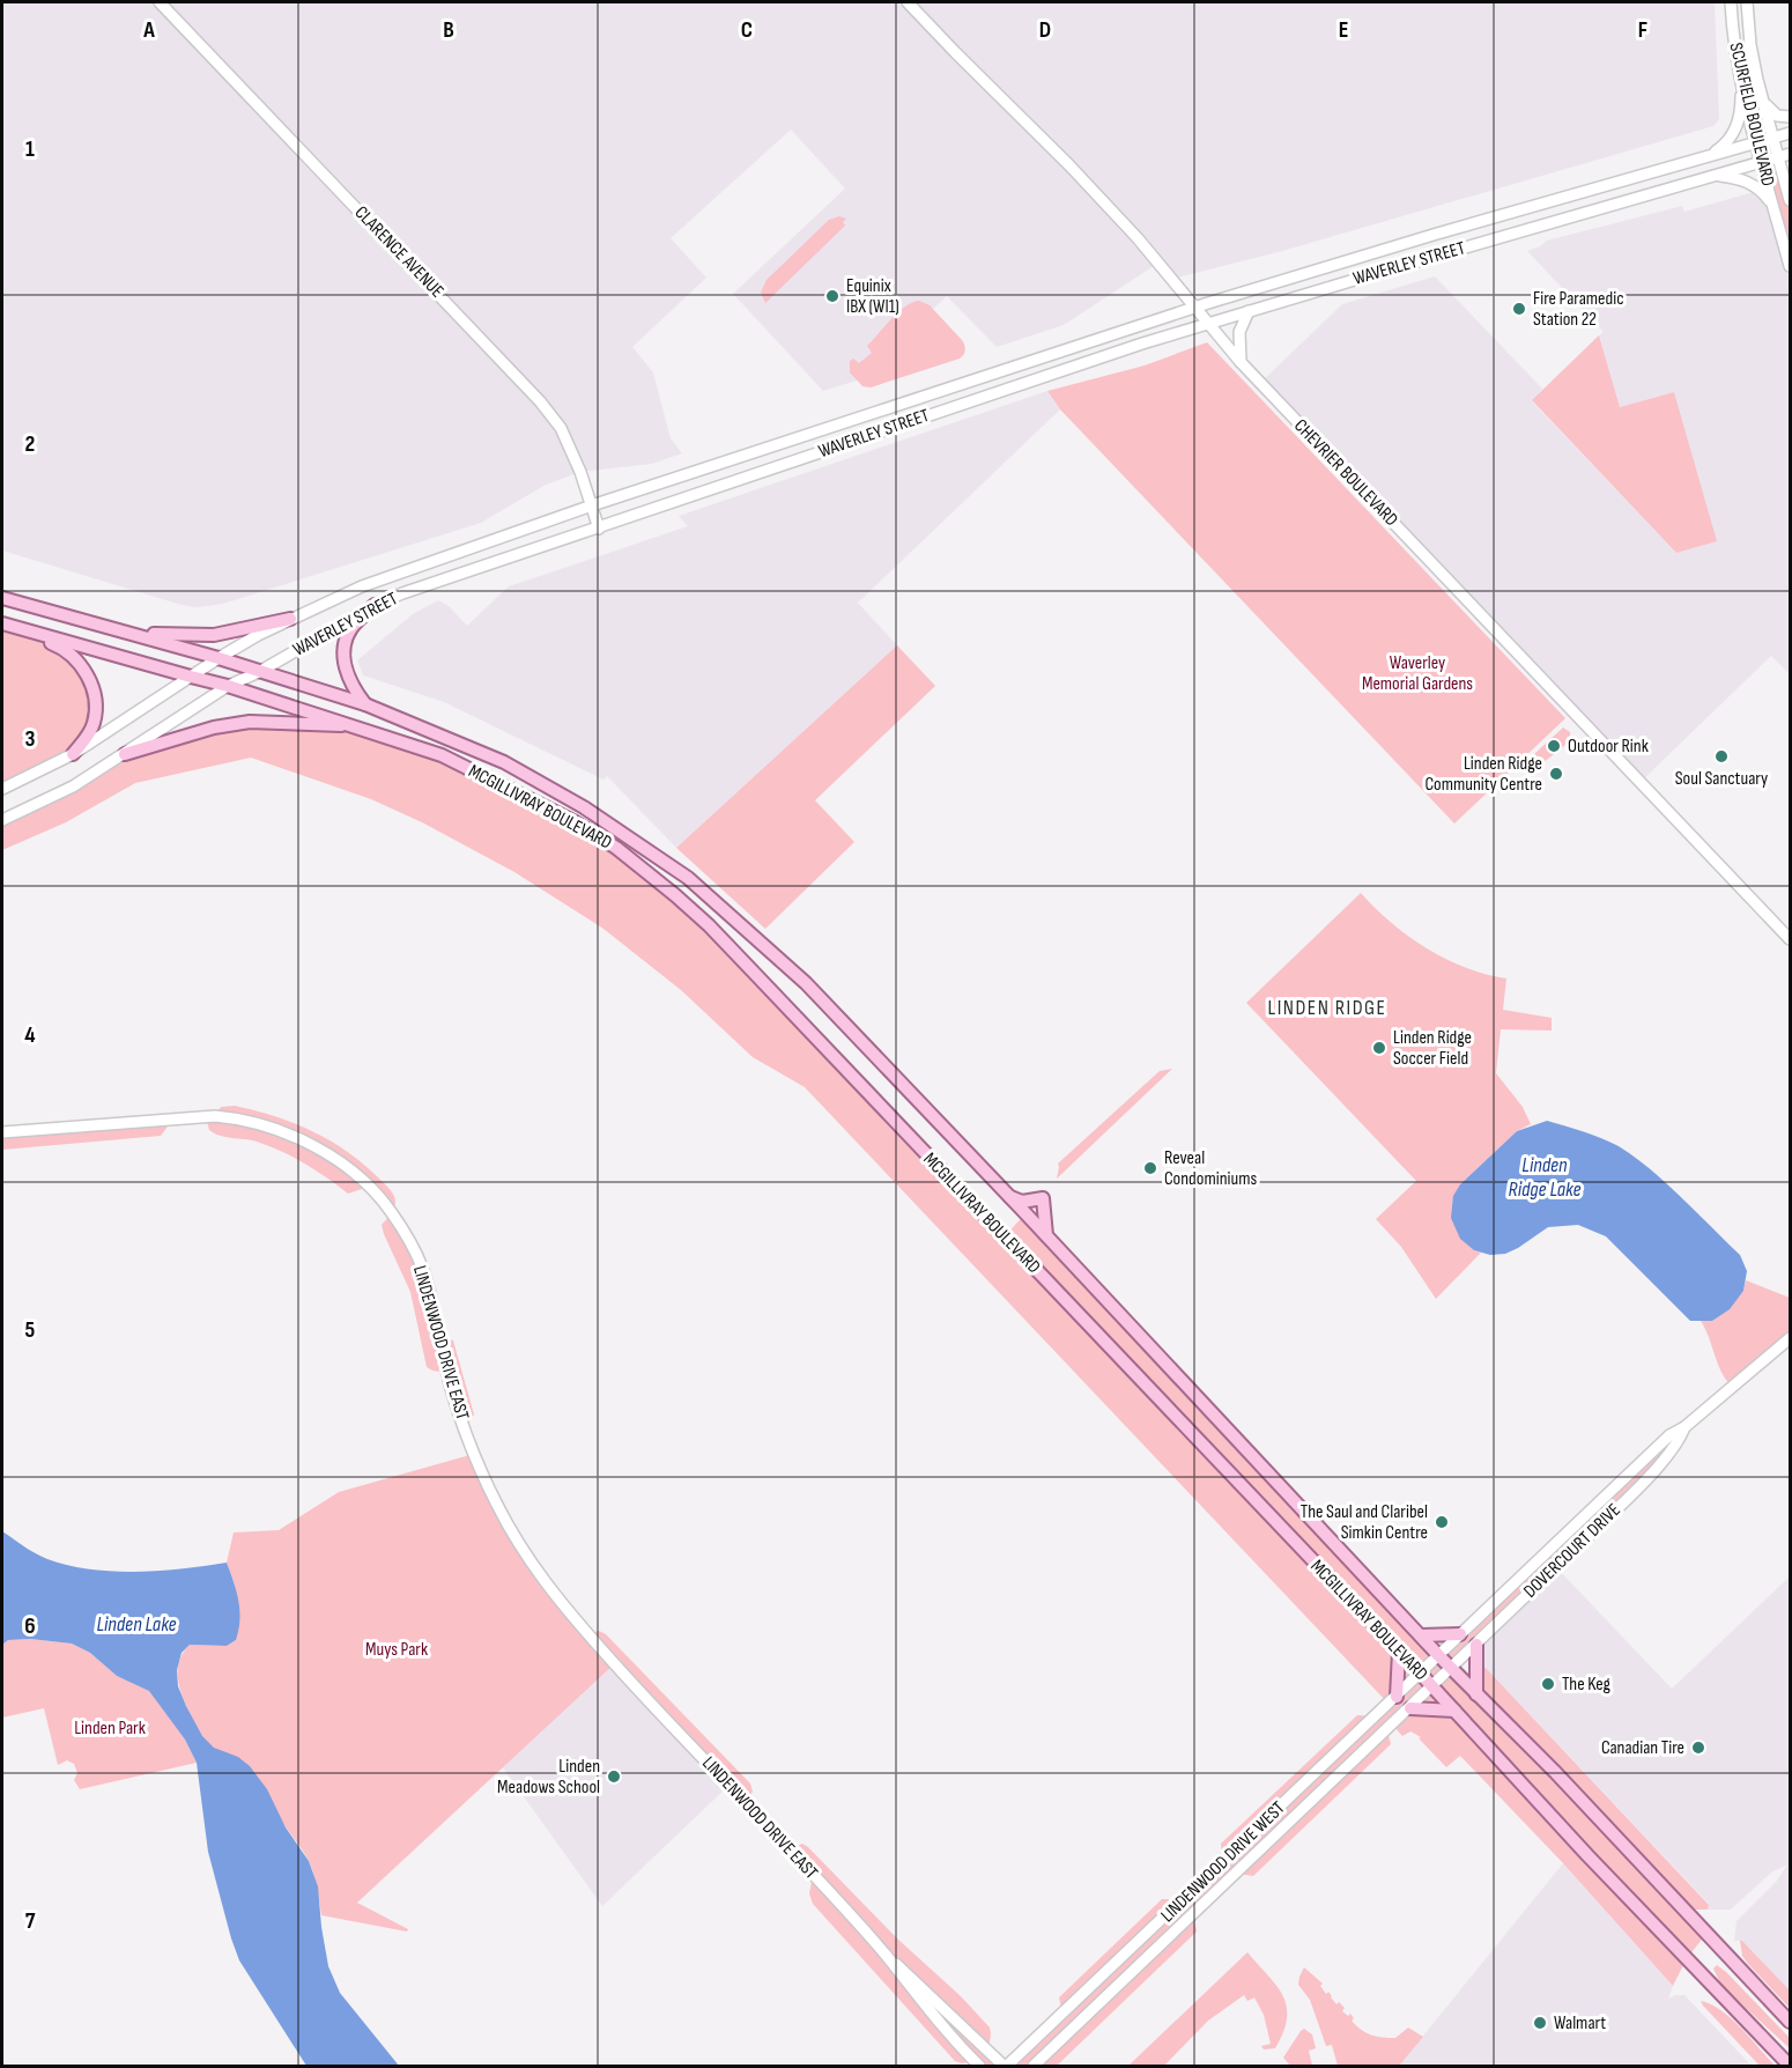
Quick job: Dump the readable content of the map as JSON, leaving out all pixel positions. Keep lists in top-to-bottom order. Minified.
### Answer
{"streets":{"main road":["MCGILLIVRAY BOULEVARD"],"street":["SCURFIELD BOULEVARD","CLARENCE AVENUE","WAVERLEY STREET","CHEVRIER BOULEVARD","LINDENWOOD DRIVE EAST","DOVERCOURT DRIVE","LINDENWOOD DRIVE WEST"]},"crossings":[["SCURFIELD BOULEVARD","WAVERLEY STREET"],["CLARENCE AVENUE","WAVERLEY STREET"],["WAVERLEY STREET","CHEVRIER BOULEVARD"],["WAVERLEY STREET","MCGILLIVRAY BOULEVARD"],["MCGILLIVRAY BOULEVARD","DOVERCOURT DRIVE"],["MCGILLIVRAY BOULEVARD","LINDENWOOD DRIVE WEST"],["LINDENWOOD DRIVE EAST","LINDENWOOD DRIVE WEST"],["DOVERCOURT DRIVE","LINDENWOOD DRIVE WEST"]],"districts":["LINDEN RIDGE"],"water":["Linden Ridge Lake","Linden Lake"],"parks":["Waverley Memorial Gardens","Muys Park","Linden Park"],"places":["Equinix IBX (WI1)","Fire Paramedic Station 22","Outdoor Rink","Soul Sanctuary","Linden Ridge Community Centre","Linden Ridge Soccer Field","Reveal Condominiums","The Saul and Claribel Simkin Centre","The Keg","Canadian Tire","Linden Meadows School","Walmart"],"grid":{"columns":["A","B","C","D","E","F"],"rows":["1","2","3","4","5","6","7"]}}
